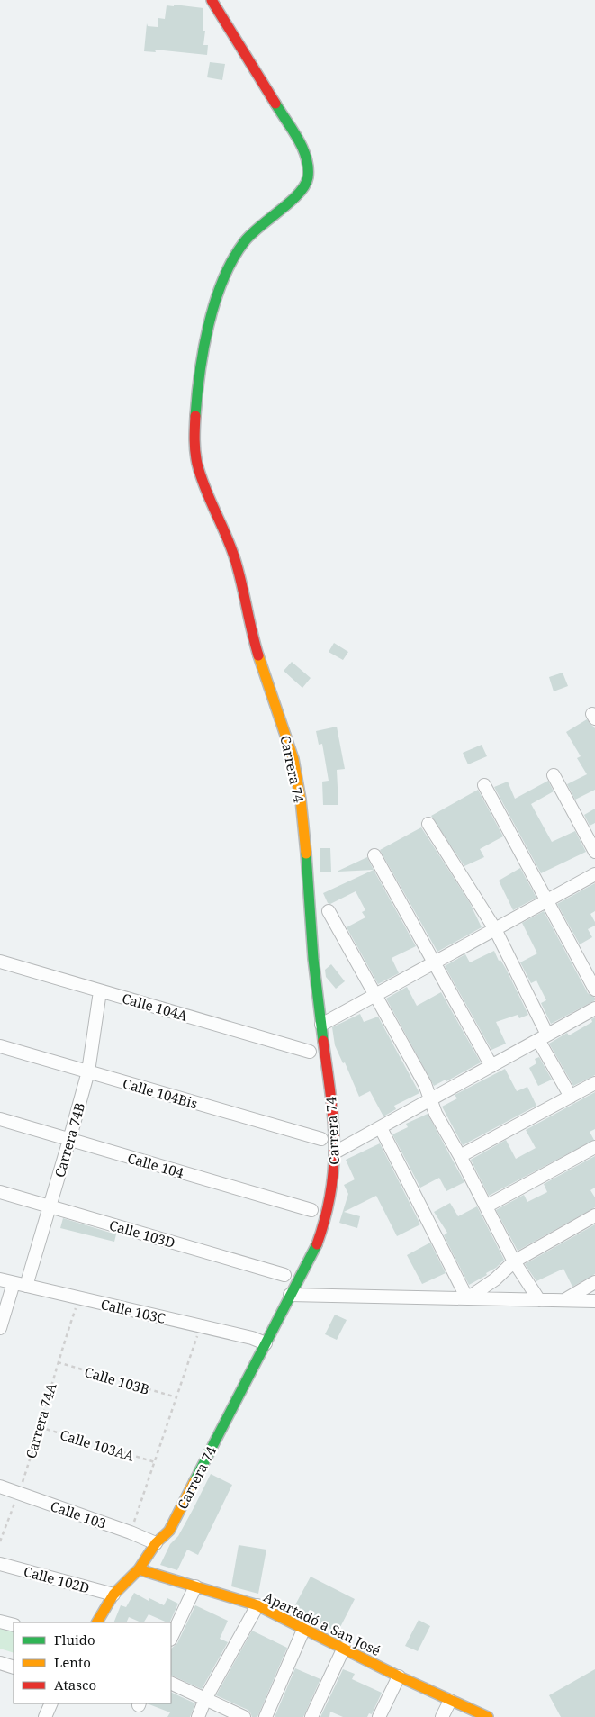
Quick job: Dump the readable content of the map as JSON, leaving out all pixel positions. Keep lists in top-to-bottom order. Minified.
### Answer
{"streets":{"street":["Carrera 74","Calle 104A","Calle 104Bis","Carrera 74B","Calle 104","Calle 103D","Calle 103C","Calle 103","Calle 102D","Apartadó a San José"],"path":["Calle 103B","Carrera 74A","Calle 103AA"]},"crossings":[["Carrera 74","Calle 103C"],["Carrera 74","Calle 103"],["Carrera 74","Calle 102D"],["Carrera 74","Apartadó a San José"],["Calle 104A","Carrera 74B"],["Calle 104Bis","Carrera 74B"],["Carrera 74B","Calle 104"],["Carrera 74B","Calle 103D"],["Carrera 74B","Calle 103C"],["Calle 103C","Carrera 74A"],["Calle 103B","Carrera 74A"],["Carrera 74A","Calle 103AA"],["Carrera 74A","Calle 103"]],"legend":["Fluido","Lento","Atasco"]}
